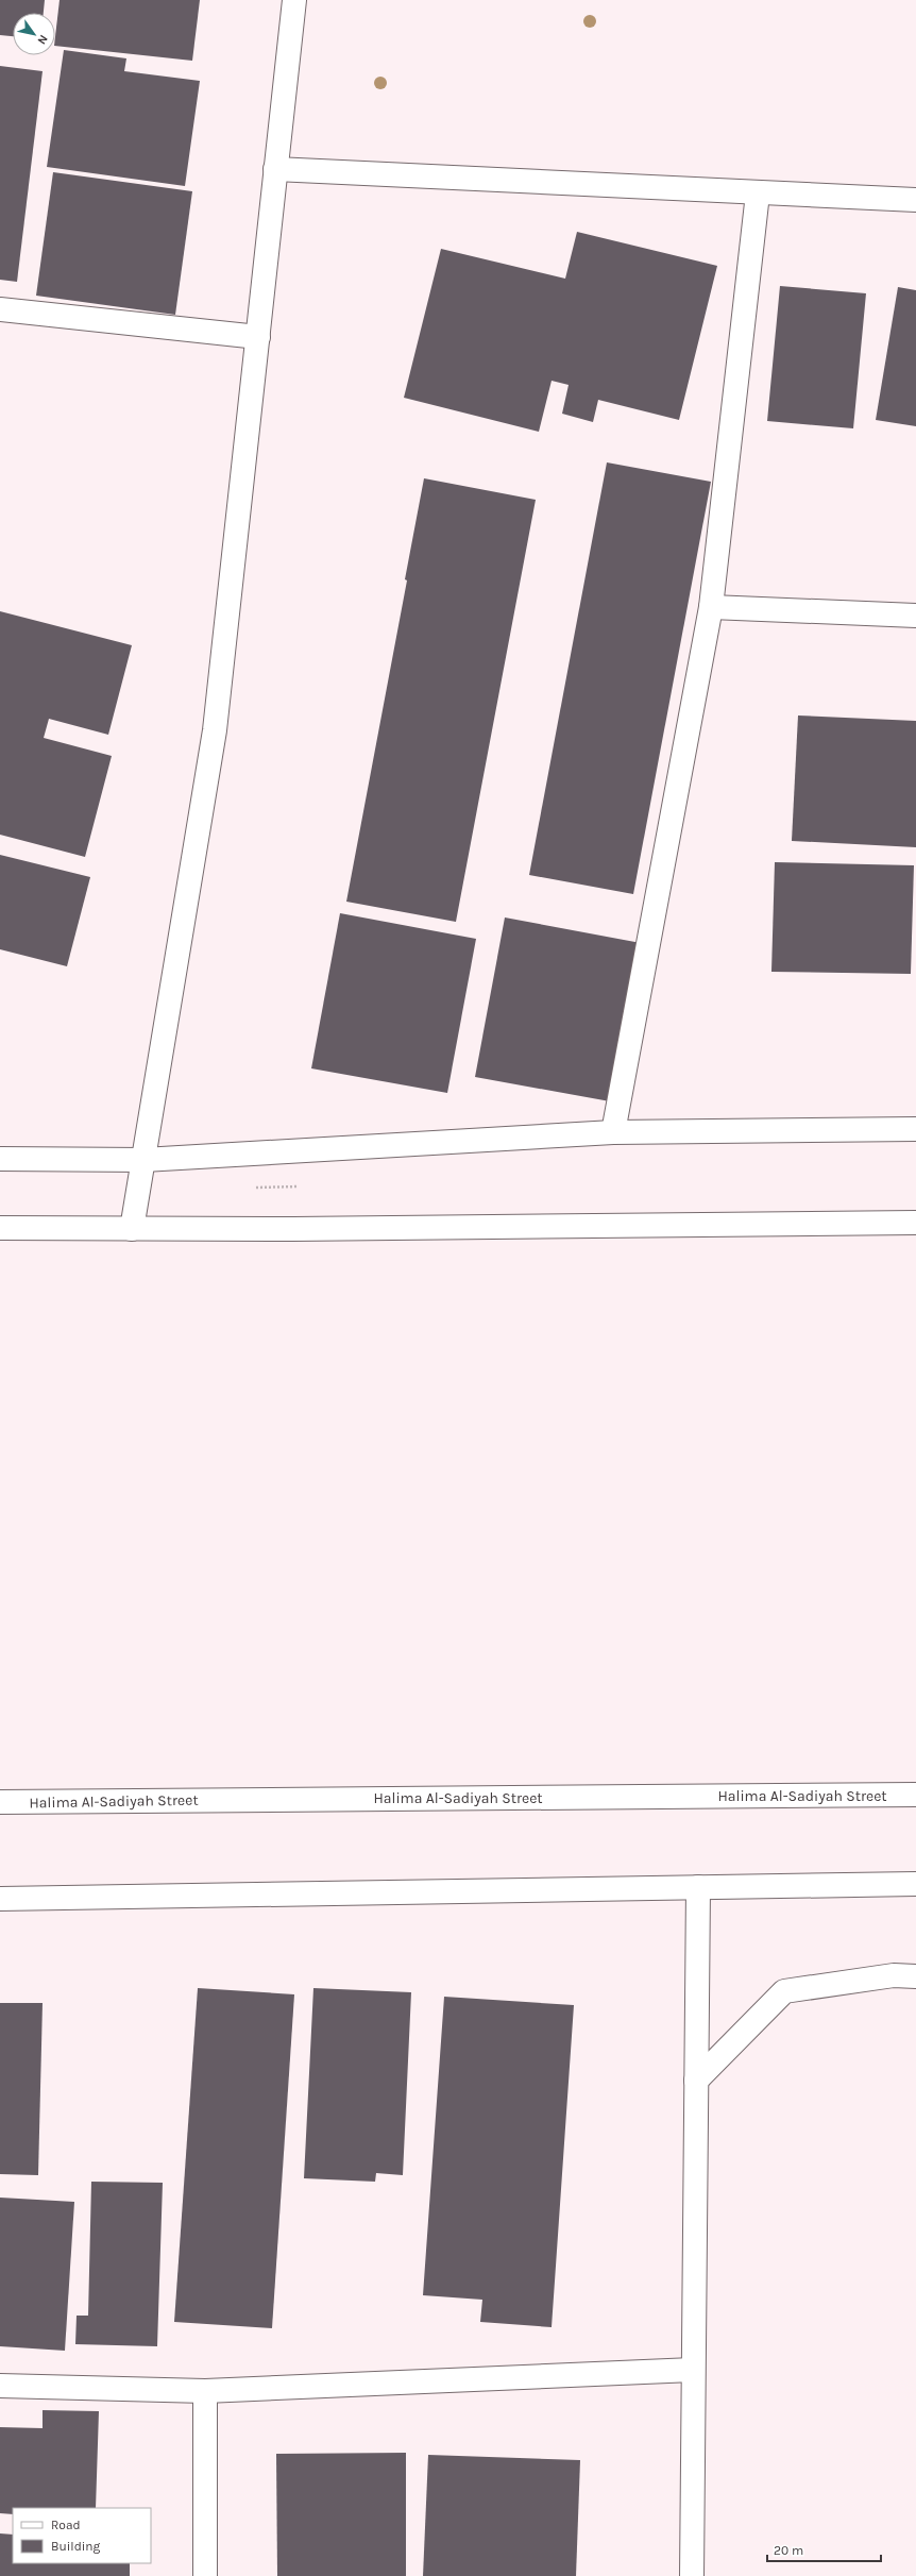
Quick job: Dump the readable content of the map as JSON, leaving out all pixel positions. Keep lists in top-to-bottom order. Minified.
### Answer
{"streets":{"street":["Halima Al-Sadiyah Street"]},"legend":["Road","Building"],"scale_bar":"20 m","north":"bottom right"}
